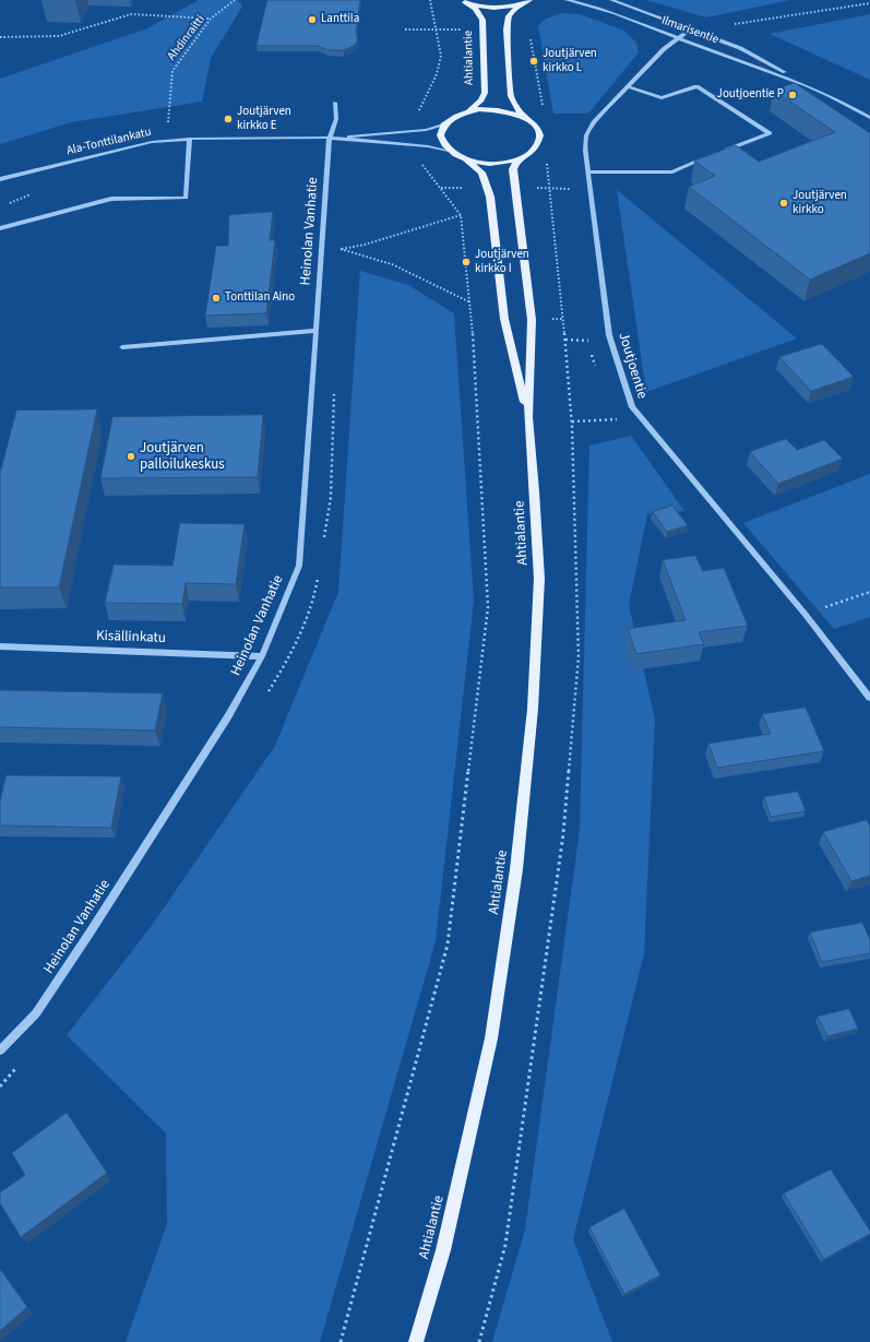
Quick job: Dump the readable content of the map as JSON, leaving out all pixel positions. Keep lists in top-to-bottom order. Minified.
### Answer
{"streets":{"main road":["Ahtialantie"],"street":["Ilmarisentie","Ala-Tonttilankatu","Heinolan Vanhatie","Joutjoentie","Kisällinkatu"],"path":["Ahdinraitti"]},"crossings":[["Ilmarisentie","Joutjoentie"],["Ahtialantie","Ala-Tonttilankatu"],["Ala-Tonttilankatu","Heinolan Vanhatie"],["Heinolan Vanhatie","Kisällinkatu"]],"places":["Lanttila","Joutjärven kirkko L","Joutjoentie P","Joutjärven kirkko E","Joutjärven kirkko","Joutjärven kirkko I","Tonttilan Aino","Joutjärven palloilukeskus"]}
